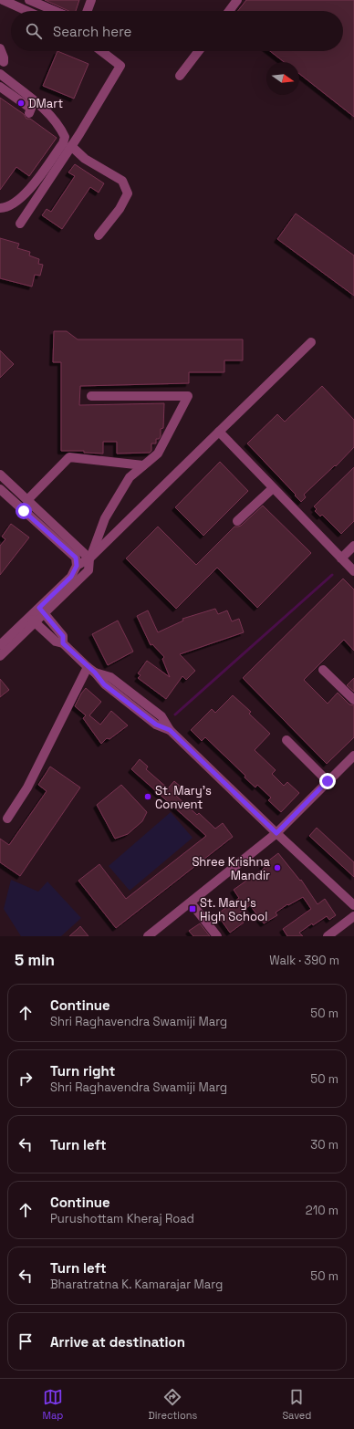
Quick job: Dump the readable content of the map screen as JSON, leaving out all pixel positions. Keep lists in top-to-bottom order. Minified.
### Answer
{"places":{"other":["DMart","St. Mary's Convent","Shree Krishna Mandir"],"transit":["St. Mary's High School"]},"north":"right","page":{"search":"Search here","heading":["5 min","Walk · 390 m"],"list":[["Continue","Shri Raghavendra Swamiji Marg","50 m"],["Turn right","Shri Raghavendra Swamiji Marg","50 m"],["Turn left","30 m"],["Continue","Purushottam Kheraj Road","210 m"],["Turn left","Bharatratna K. Kamarajar Marg","50 m"],"Arrive at destination"],"nav":["Map","Directions","Saved"]}}
